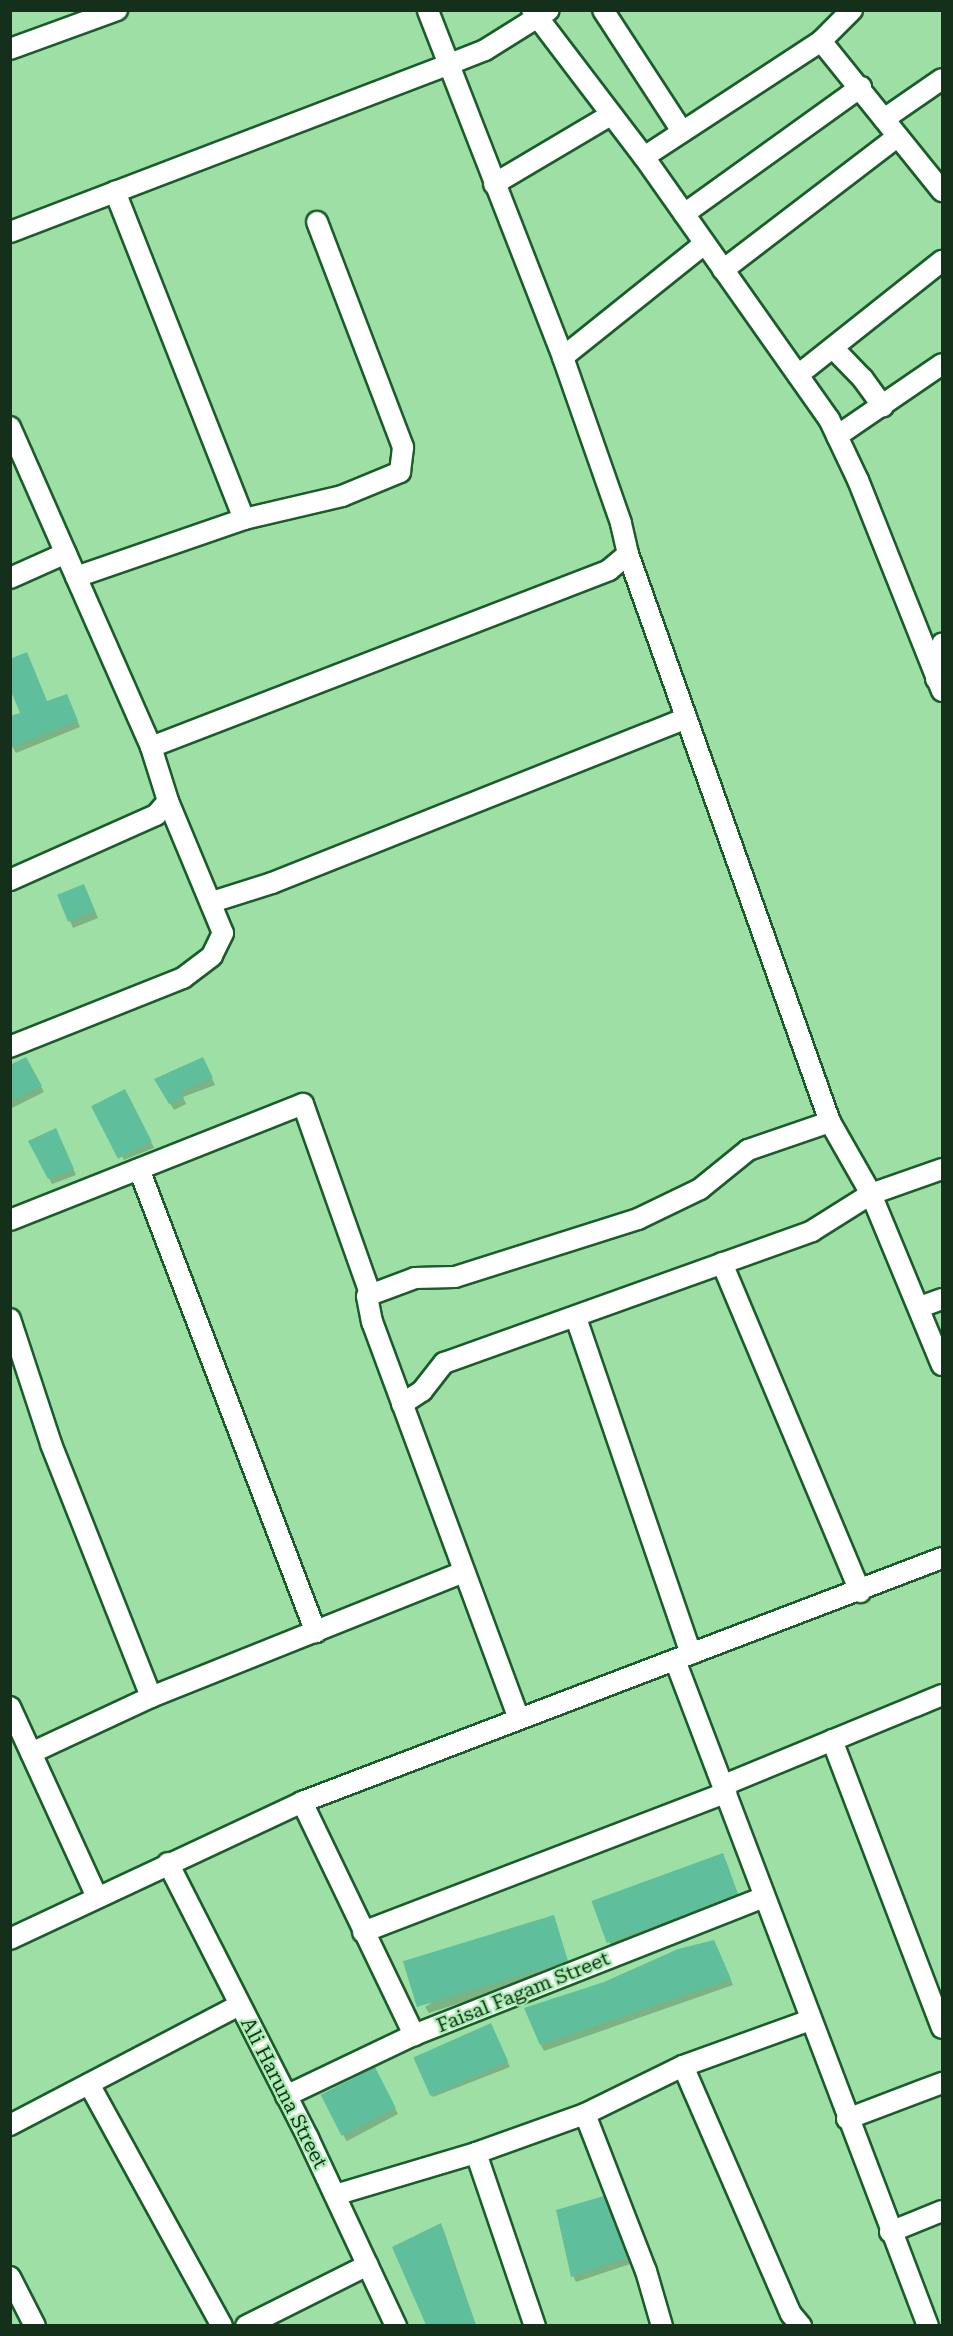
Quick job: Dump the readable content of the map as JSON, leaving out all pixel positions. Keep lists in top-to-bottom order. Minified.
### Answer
{"streets":{"street":["Faisal Fagam Street","Ali Haruna Street"]},"crossings":[["Faisal Fagam Street","Ali Haruna Street"]]}
